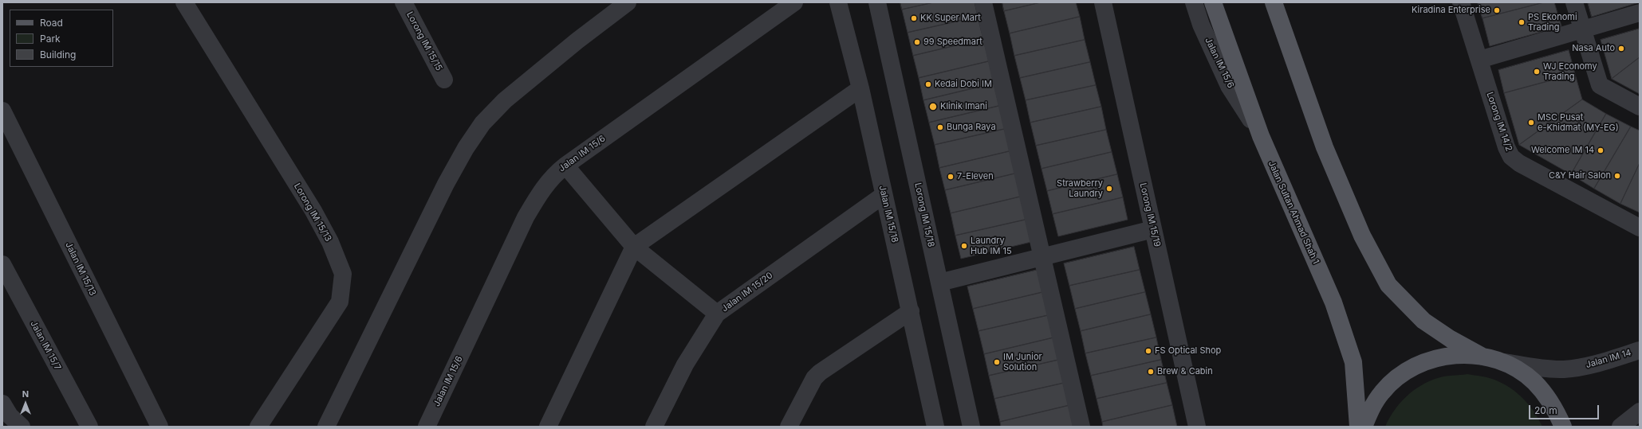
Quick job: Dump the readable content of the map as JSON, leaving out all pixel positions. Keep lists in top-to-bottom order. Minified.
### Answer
{"streets":{"main road":["Jalan Sultan Ahmad Shah 1"],"street":["Lorong IM 15/15","Jalan IM 15/6","Lorong IM 14/2","Lorong IM 15/13","Jalan IM 15/18","Lorong IM 15/18","Lorong IM 15/19","Jalan IM 15/13","Jalan IM 15/20","Jalan IM 15/7","Jalan IM 14"]},"crossings":[["Jalan IM 15/6","Jalan Sultan Ahmad Shah 1"],["Jalan IM 15/18","Jalan IM 15/20"]],"places":["Kiradina Enterprise","KK Super Mart","PS Ekonomi Trading","99 Speedmart","Nasa Auto","WJ Economy Trading","Kedai Dobi IM","Klinik Imani","MSC Pusat e-Khidmat (MY-EG)","Bunga Raya","Welcome IM 14","C&Y Hair Salon","7-Eleven","Strawberry Laundry","Laundry Hub IM 15","FS Optical Shop","IM Junior Solution","Brew & Cabin"],"legend":["Road","Park","Building"],"scale_bar":"20 m","north":"top"}
